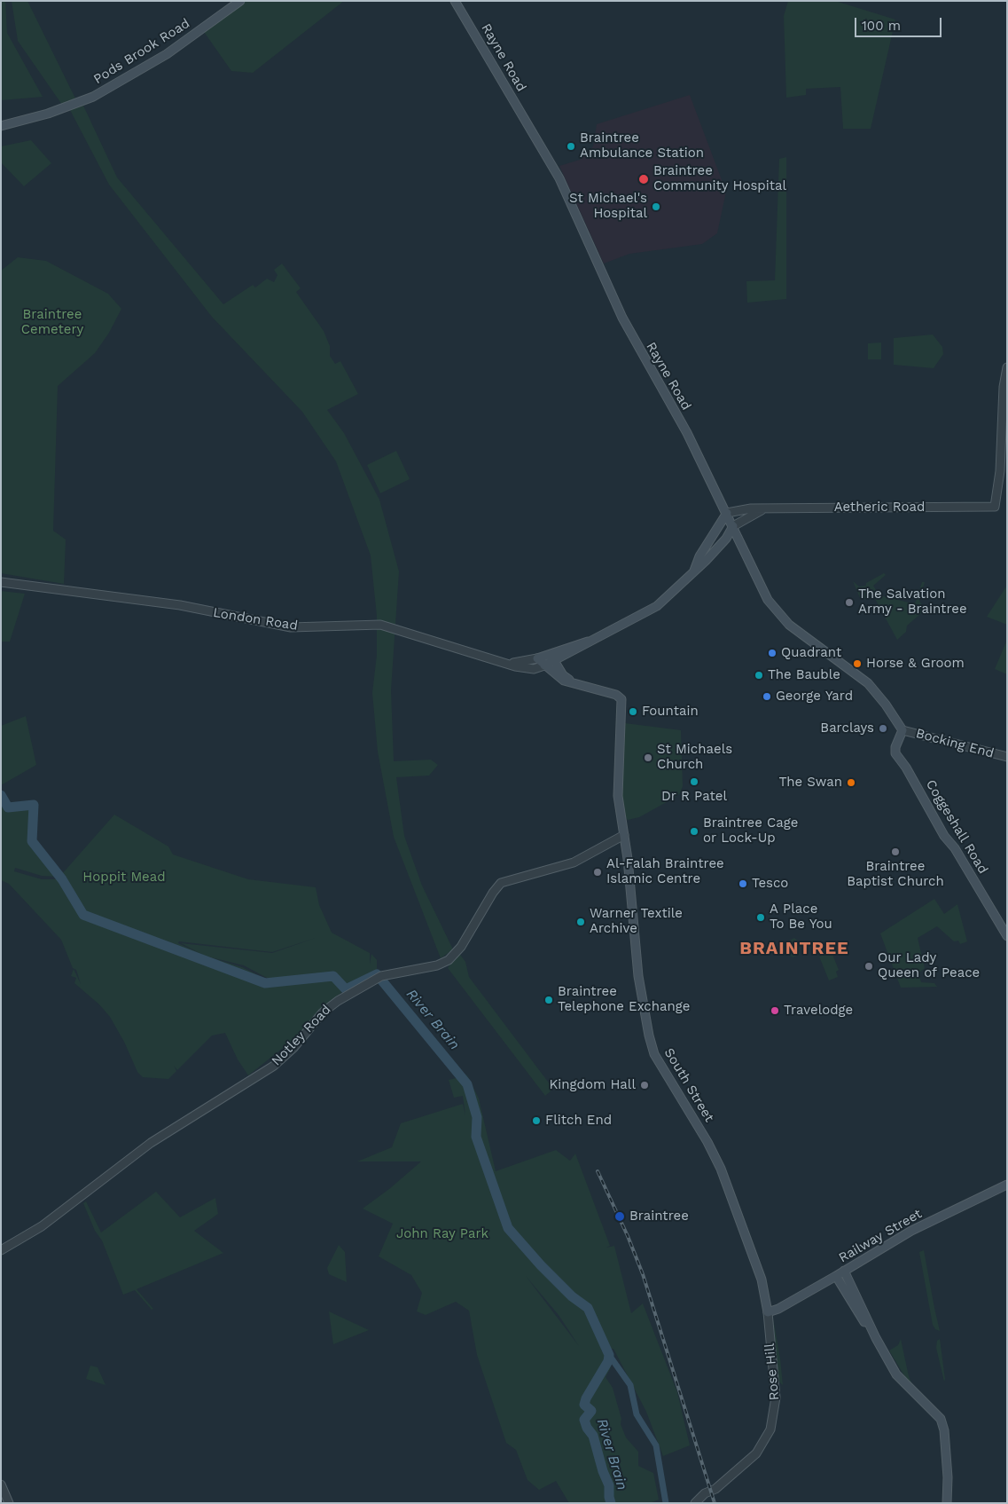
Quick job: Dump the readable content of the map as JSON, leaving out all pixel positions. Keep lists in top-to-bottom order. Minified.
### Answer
{"streets":{"main road":["Pods Brook Road","Rayne Road","Coggeshall Road","South Street","Railway Street"],"street":["Aetheric Road","London Road","Bocking End","Notley Road","Rose Hill"]},"crossings":[["Rayne Road","Aetheric Road"],["Rayne Road","Bocking End"],["Rayne Road","Coggeshall Road"],["Bocking End","Coggeshall Road"],["Notley Road","South Street"],["South Street","Railway Street"],["South Street","Rose Hill"],["Railway Street","Rose Hill"]],"districts":["BRAINTREE"],"water":["River Brain"],"parks":["Braintree Cemetery","Hoppit Mead","John Ray Park"],"places":["Braintree Ambulance Station","Braintree Community Hospital","St Michael's Hospital","The Salvation Army - Braintree","Quadrant","Horse & Groom","The Bauble","George Yard","Fountain","Barclays","St Michaels Church","Dr R Patel","The Swan","Braintree Cage or Lock-Up","Braintree Baptist Church","Al-Falah Braintree Islamic Centre","Tesco","A Place To Be You","Warner Textile Archive","Our Lady Queen of Peace","Braintree Telephone Exchange","Travelodge","Kingdom Hall","Flitch End","Braintree"],"scale_bar":"100 m"}
